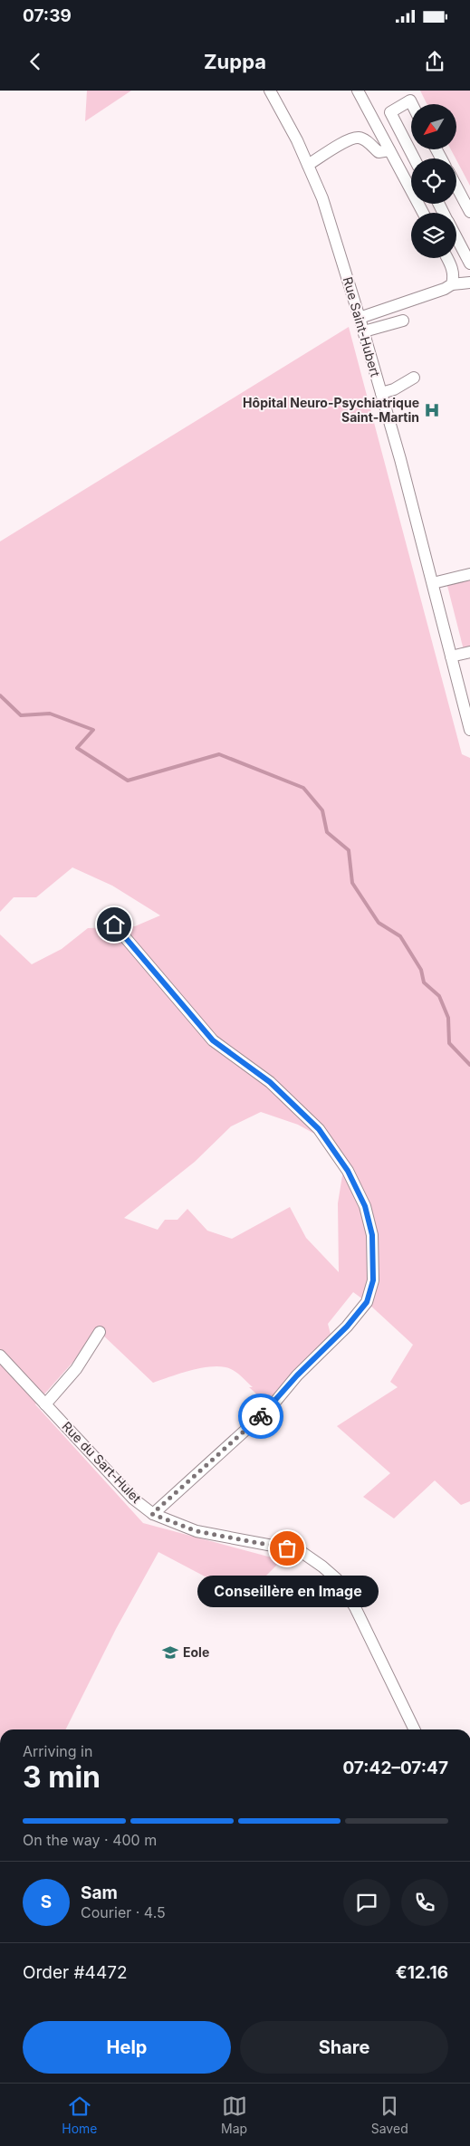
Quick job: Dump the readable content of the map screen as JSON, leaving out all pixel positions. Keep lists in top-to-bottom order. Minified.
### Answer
{"streets":{"street":["Rue Saint-Hubert","Rue du Sart-Hulet"]},"places":{"hospital":["Hôpital Neuro-Psychiatrique Saint-Martin"],"other":["Conseillère en Image"],"school or university":["Eole"]},"north":"bottom left","page":{"status":"07:39","header":"Zuppa","bubble":"Conseillère en Image","heading":["3 min","Arriving in","07:42–07:47"],"panel":["Sam","Courier · 4.5","Order #4472","€12.16"],"bar":"On the way · 400 m","round":"S","buttons":["Help","Share"],"tabs":["Home","Map","Saved"]}}
